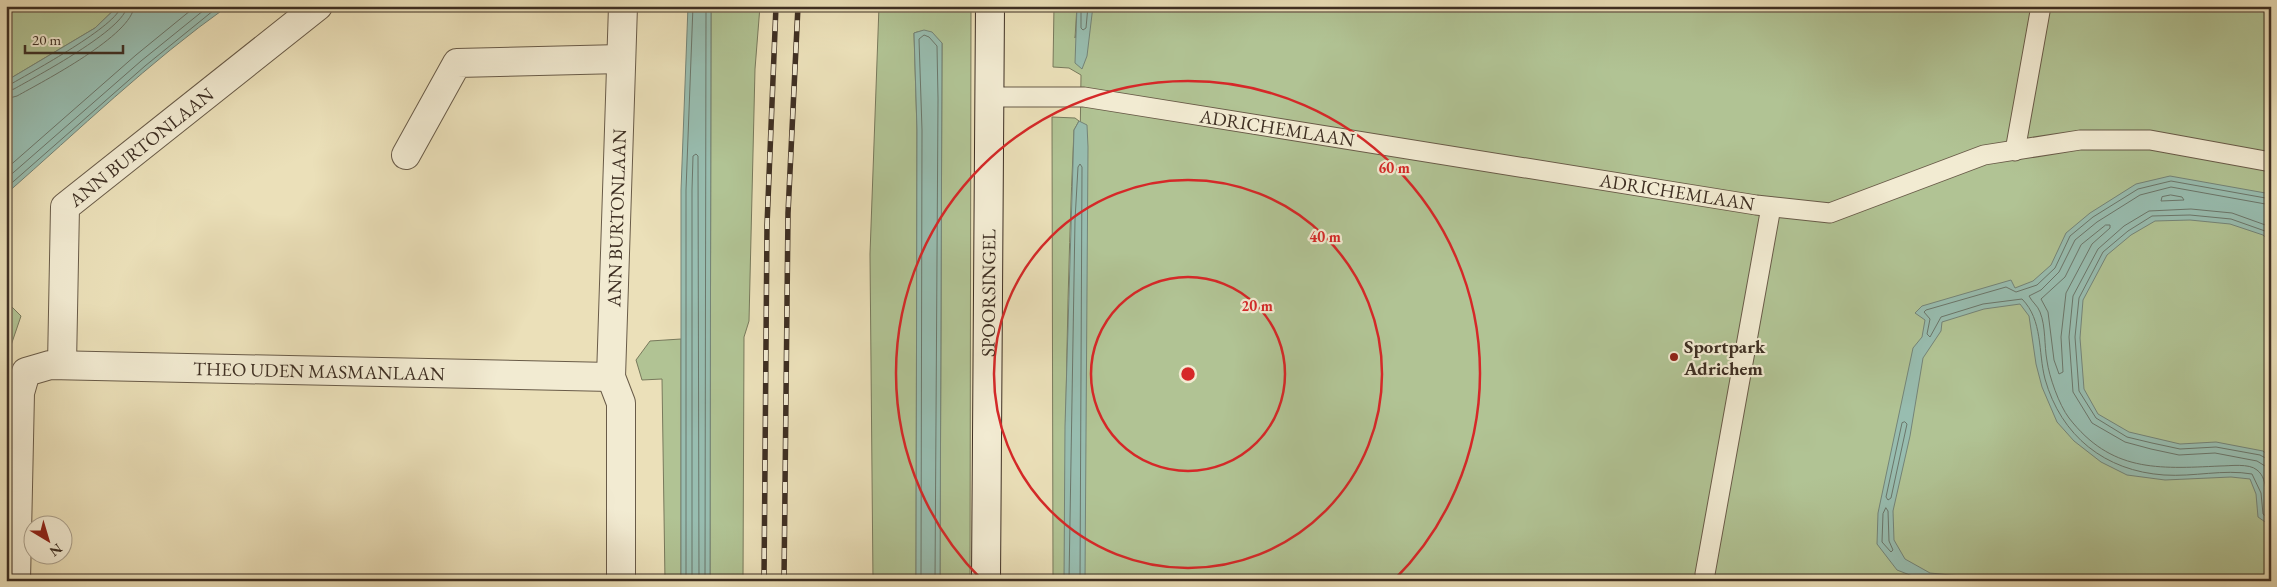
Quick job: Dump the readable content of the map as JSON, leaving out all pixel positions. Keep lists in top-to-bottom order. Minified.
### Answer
{"streets":{"street":["ANN BURTONLAAN","SPOORSINGEL","THEO UDEN MASMANLAAN"],"lane":["ADRICHEMLAAN"]},"crossings":[["ADRICHEMLAAN","SPOORSINGEL"],["ANN BURTONLAAN","THEO UDEN MASMANLAAN"]],"places":["Sportpark Adrichem"],"scale_bar":"20 m","north":"bottom right","rings":["60 m","40 m","20 m"]}
